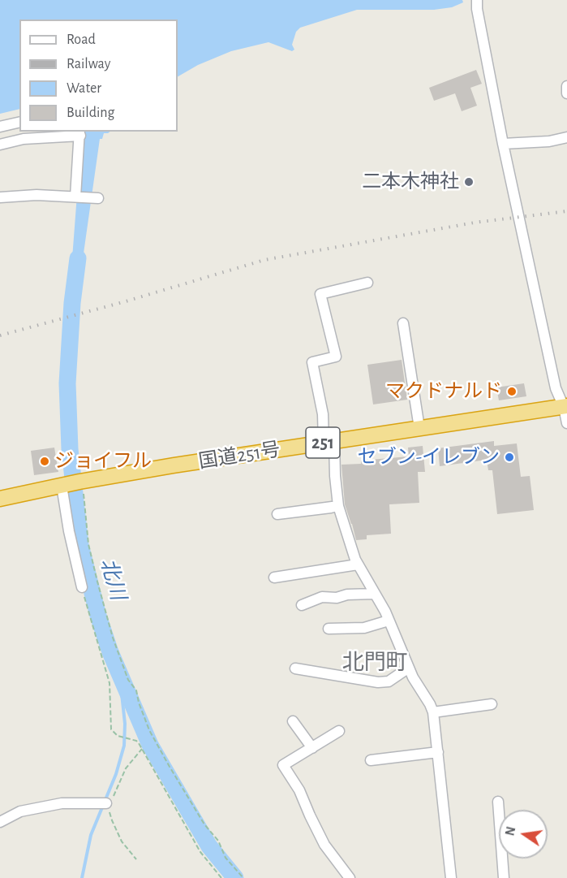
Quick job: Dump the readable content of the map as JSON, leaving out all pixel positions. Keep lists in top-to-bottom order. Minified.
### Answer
{"streets":{"highway":["251","国道251号"]},"districts":["北門町"],"water":["北川"],"places":["二本木神社","マクドナルド","セブン-イレブン","ジョイフル"],"legend":["Road","Railway","Water","Building"],"north":"left"}
